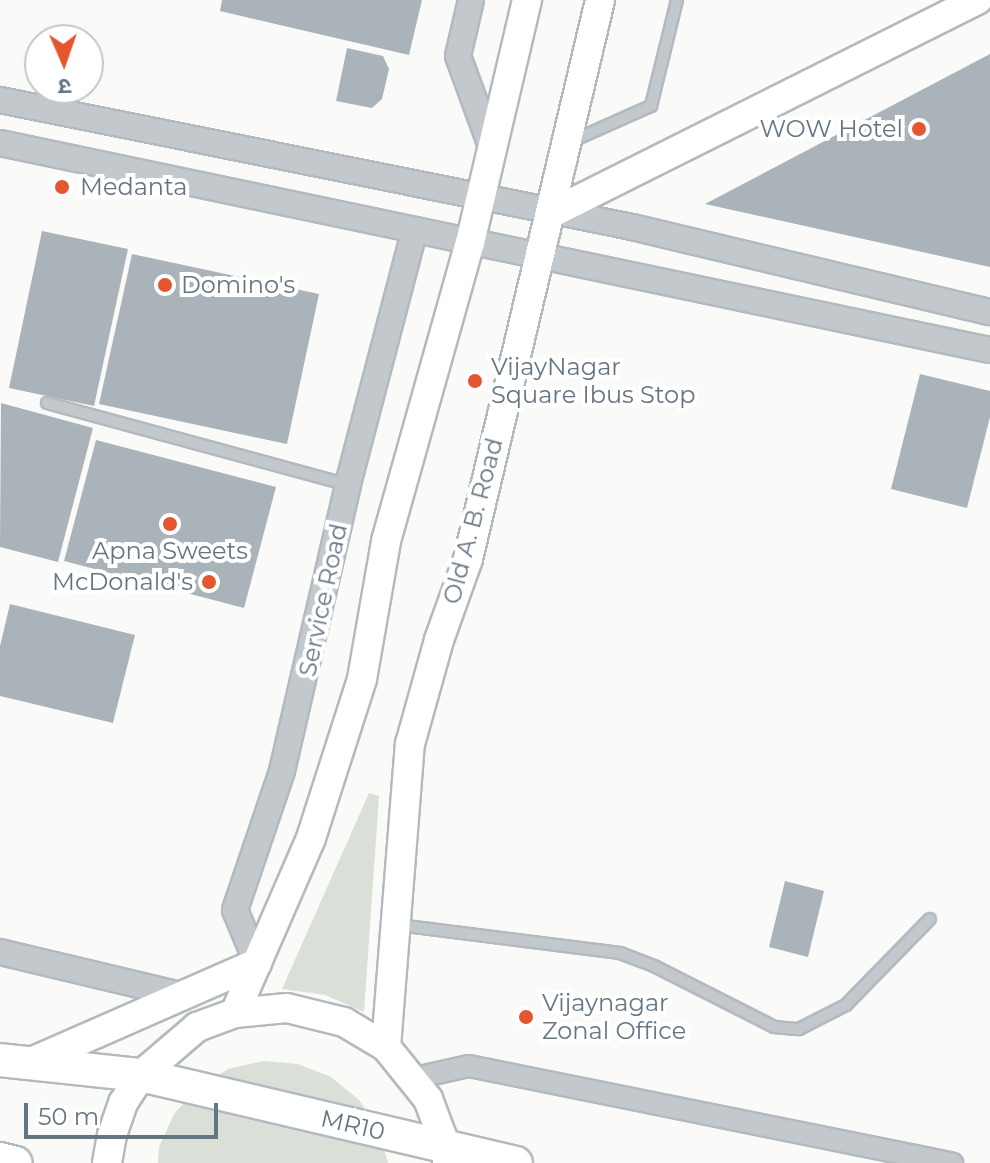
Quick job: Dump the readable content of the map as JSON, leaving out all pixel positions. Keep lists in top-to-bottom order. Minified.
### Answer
{"streets":{"main road":["Old A. B. Road","MR10"],"street":["Service Road"]},"places":["WOW Hotel","Medanta","Domino's","VijayNagar Square Ibus Stop","Apna Sweets","McDonald's","Vijaynagar Zonal Office"],"scale_bar":"50 m","north":"bottom"}
